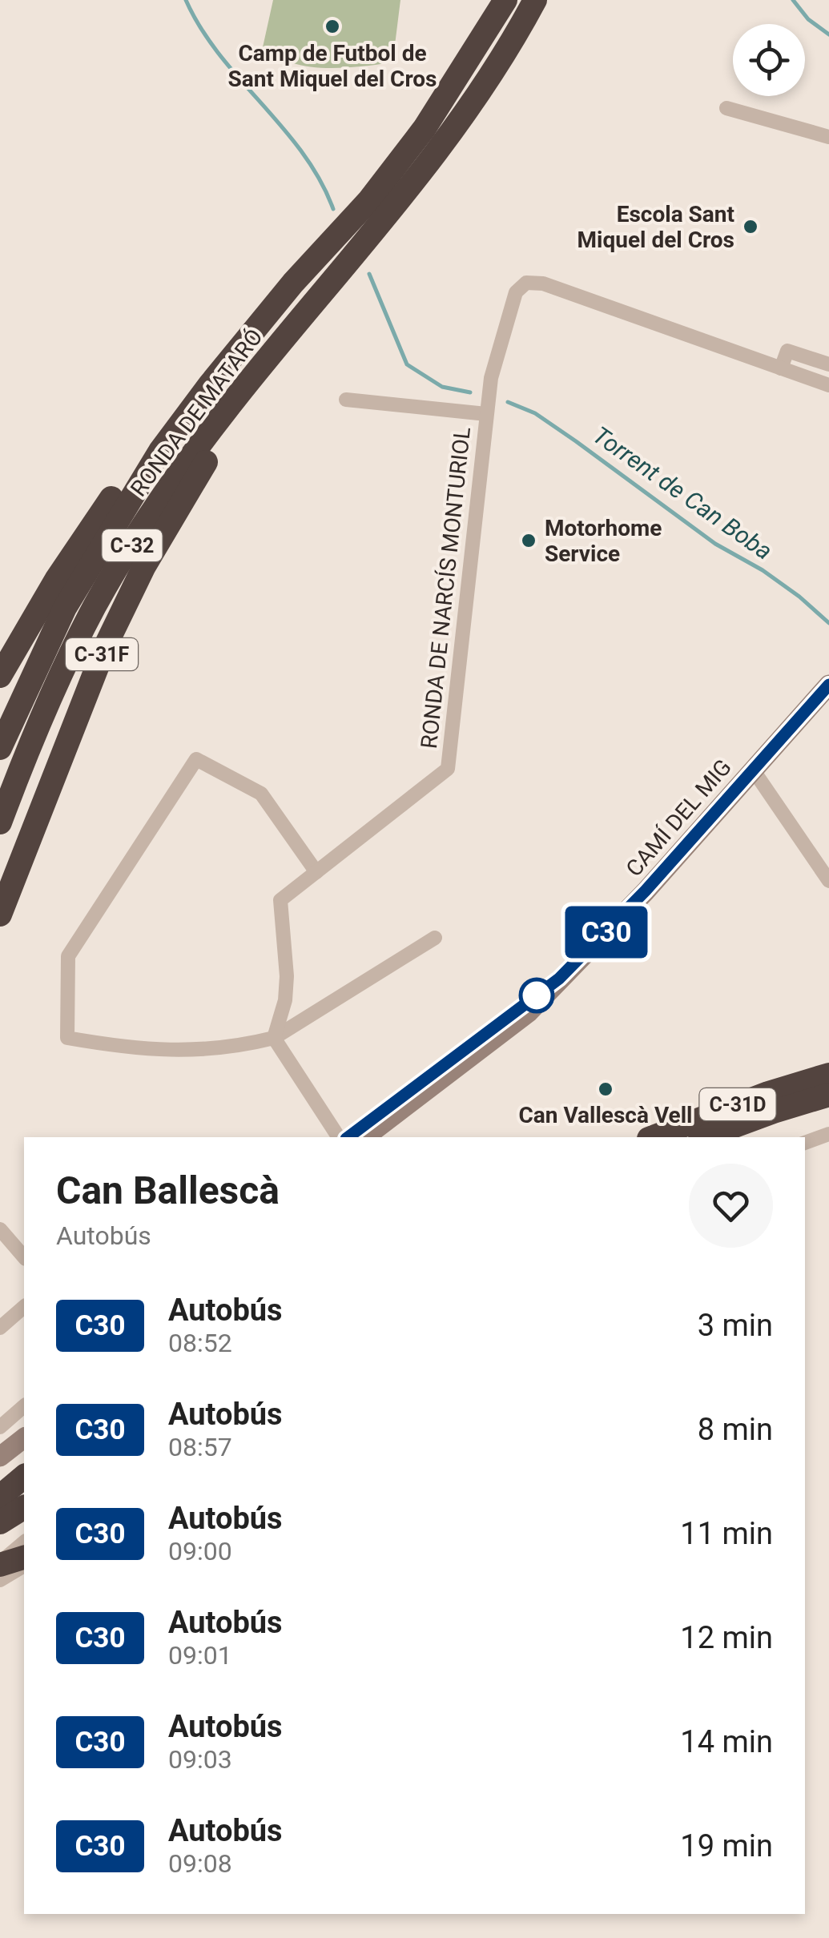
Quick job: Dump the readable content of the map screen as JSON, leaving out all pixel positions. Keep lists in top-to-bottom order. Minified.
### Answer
{"streets":{"highway":["RONDA DE MATARÓ","C-32","C-31F","C-31D"],"street":["RONDA DE NARCÍS MONTURIOL","CAMÍ DEL MIG"]},"crossings":[["RONDA DE MATARÓ","C-31F"]],"water":["Torrent de Can Boba"],"places":["Camp de Futbol de Sant Miquel del Cros","Escola Sant Miquel del Cros","Motorhome Service","Can Vallescà Vell"],"lines":["bus line C30"],"page":{"on_map":"C30","heading":["Can Ballescà","Autobús"],"list":[{"mark":"C30","name":"Autobús","note":"08:52","value":"3 min"},{"mark":"C30","name":"Autobús","note":"08:57","value":"8 min"},{"mark":"C30","name":"Autobús","note":"09:00","value":"11 min"},{"mark":"C30","name":"Autobús","note":"09:01","value":"12 min"},{"mark":"C30","name":"Autobús","note":"09:03","value":"14 min"},{"mark":"C30","name":"Autobús","note":"09:08","value":"19 min"}]}}
